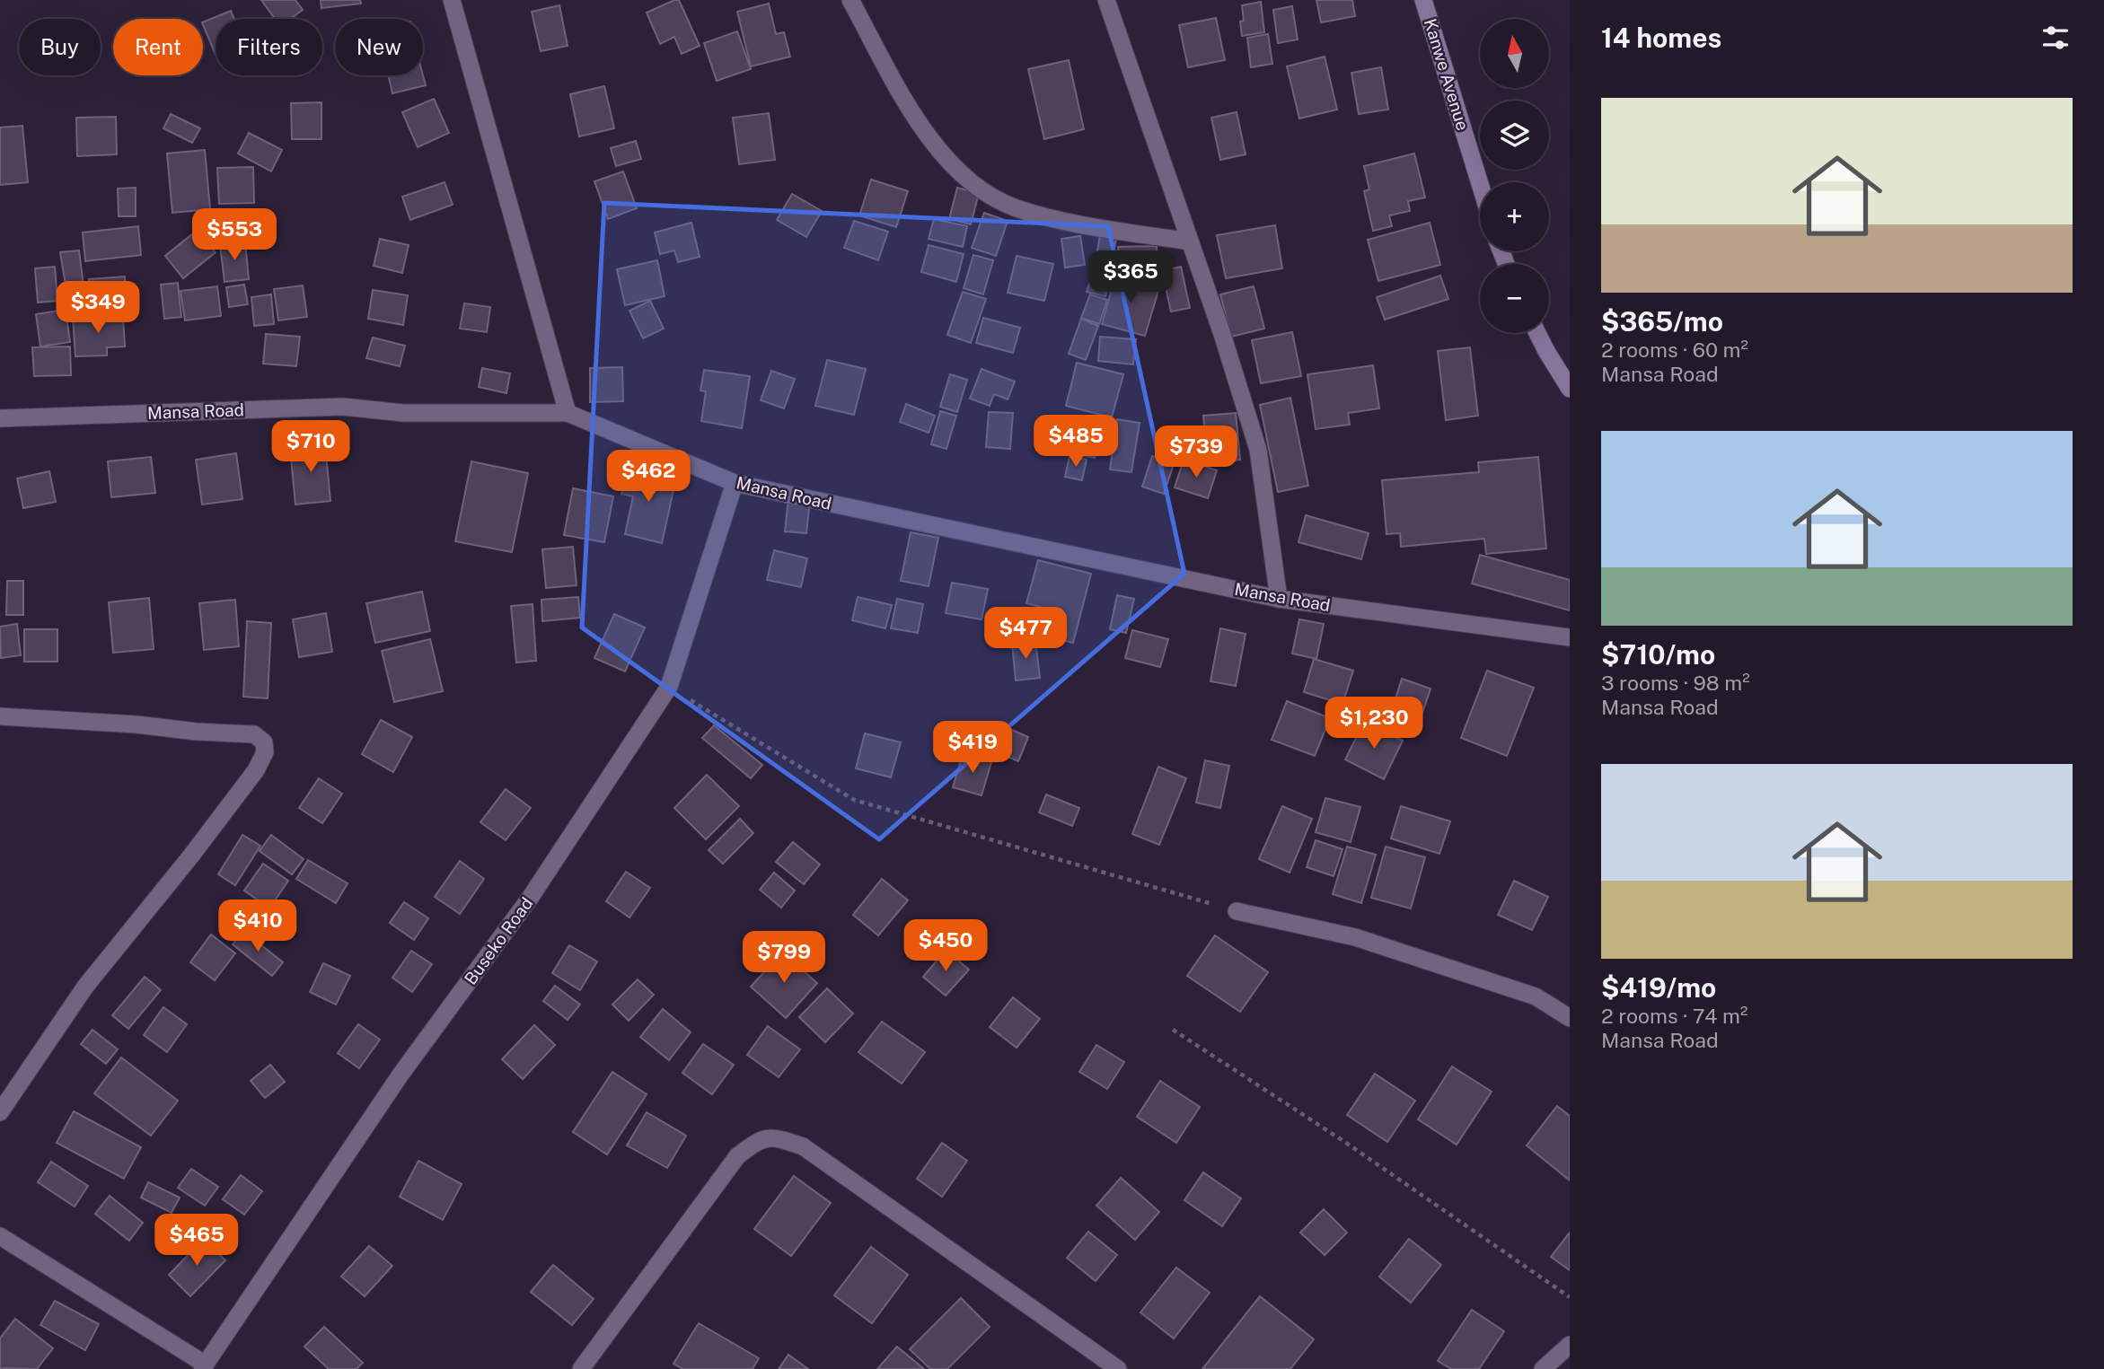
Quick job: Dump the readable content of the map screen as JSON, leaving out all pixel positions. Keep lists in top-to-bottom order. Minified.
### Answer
{"streets":{"main road":["Kanwe Avenue"],"street":["Mansa Road","Buseko Road"]},"crossings":[["Mansa Road","Buseko Road"]],"north":"top","page":{"heading":"14 homes","map_buttons":["+","−"],"chip":["Buy","Rent","Filters","New"],"list":[{"name":"$365/mo","note":"2 rooms · 60 m² · Mansa Road"},{"name":"$710/mo","note":"3 rooms · 98 m² · Mansa Road"},{"name":"$419/mo","note":"2 rooms · 74 m² · Mansa Road"}],"price":["$553","$365","$349","$485","$710","$739","$462","$477","$1,230","$419","$410","$450","$799","$465"]}}
